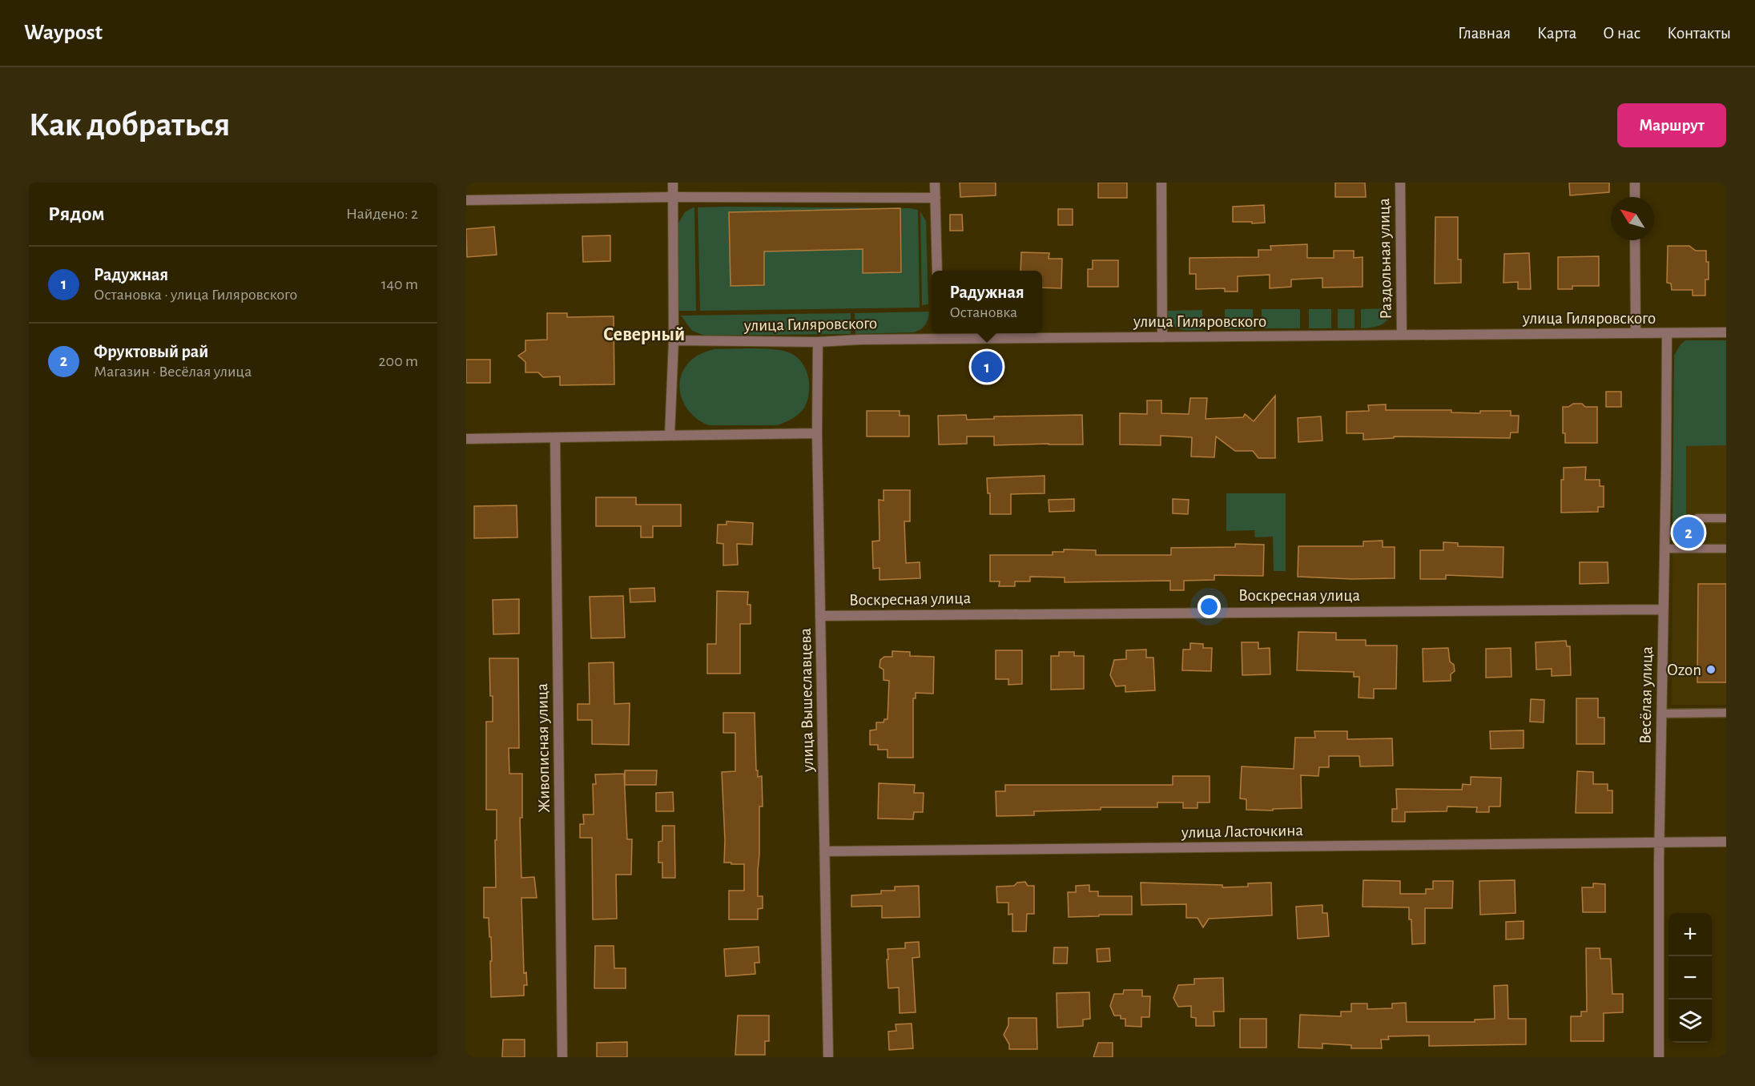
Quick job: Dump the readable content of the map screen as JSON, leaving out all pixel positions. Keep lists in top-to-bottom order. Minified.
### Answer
{"streets":{"street":["Раздольная улица","улица Гиляровского","Воскресная улица","Весёлая улица","улица Вышеславцева","Живописная улица","улица Ласточкина"]},"crossings":[["Раздольная улица","улица Гиляровского"],["улица Гиляровского","Весёлая улица"],["улица Гиляровского","улица Вышеславцева"],["Воскресная улица","Весёлая улица"],["Воскресная улица","улица Вышеславцева"],["Весёлая улица","улица Ласточкина"],["улица Вышеславцева","улица Ласточкина"]],"districts":["Северный"],"places":["Ozon"],"north":"top left","page":{"header":"Waypost","nav":["Главная","Карта","О нас","Контакты"],"buttons":"Маршрут","title":"Как добраться","heading":["Рядом","Найдено: 2"],"list":[{"mark":"1","name":"Радужная","note":"Остановка · улица Гиляровского","value":"140 m"},{"mark":"2","name":"Фруктовый рай","note":"Магазин · Весёлая улица","value":"200 m"}],"popup":["Радужная","Остановка"],"pins":["1","2"],"map_buttons":["+","−"]}}
